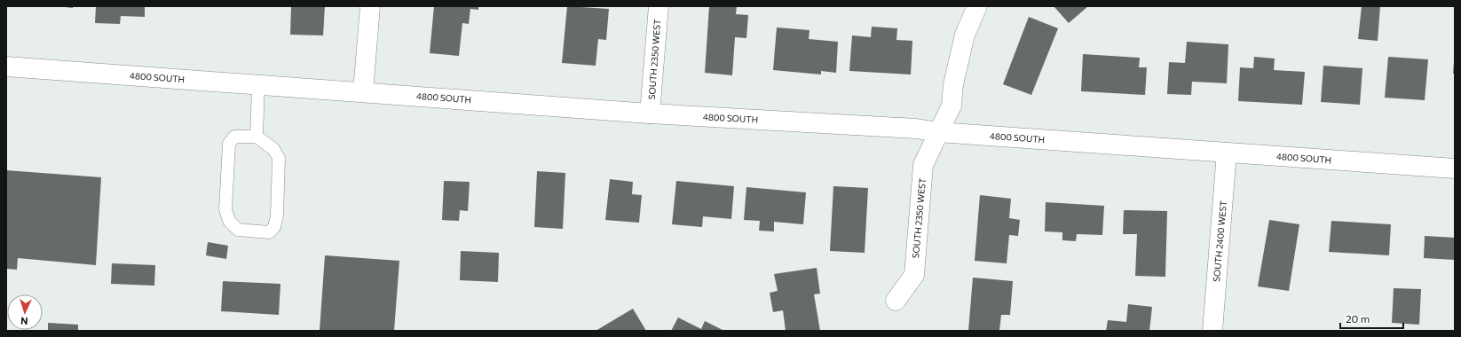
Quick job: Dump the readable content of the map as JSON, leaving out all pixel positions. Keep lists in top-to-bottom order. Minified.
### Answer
{"streets":{"main road":["SOUTH 2350 WEST","4800 SOUTH","SOUTH 2400 WEST"]},"crossings":[["SOUTH 2350 WEST","4800 SOUTH"],["4800 SOUTH","SOUTH 2400 WEST"]],"scale_bar":"20 m","north":"bottom"}
